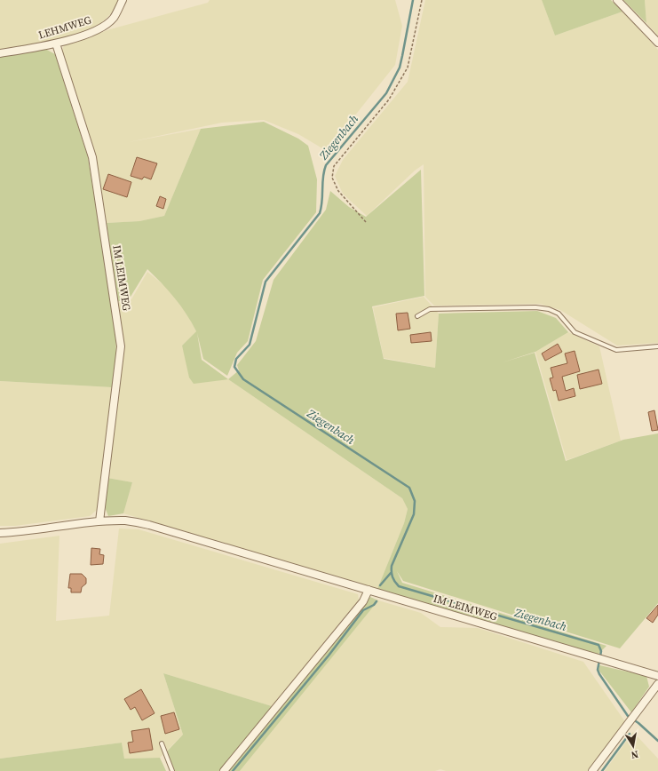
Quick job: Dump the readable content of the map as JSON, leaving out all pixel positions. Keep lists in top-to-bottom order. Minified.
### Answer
{"streets":{"street":["LEHMWEG","IM LEIMWEG"]},"crossings":[["LEHMWEG","IM LEIMWEG"]],"water":["Ziegenbach"],"north":"bottom"}
